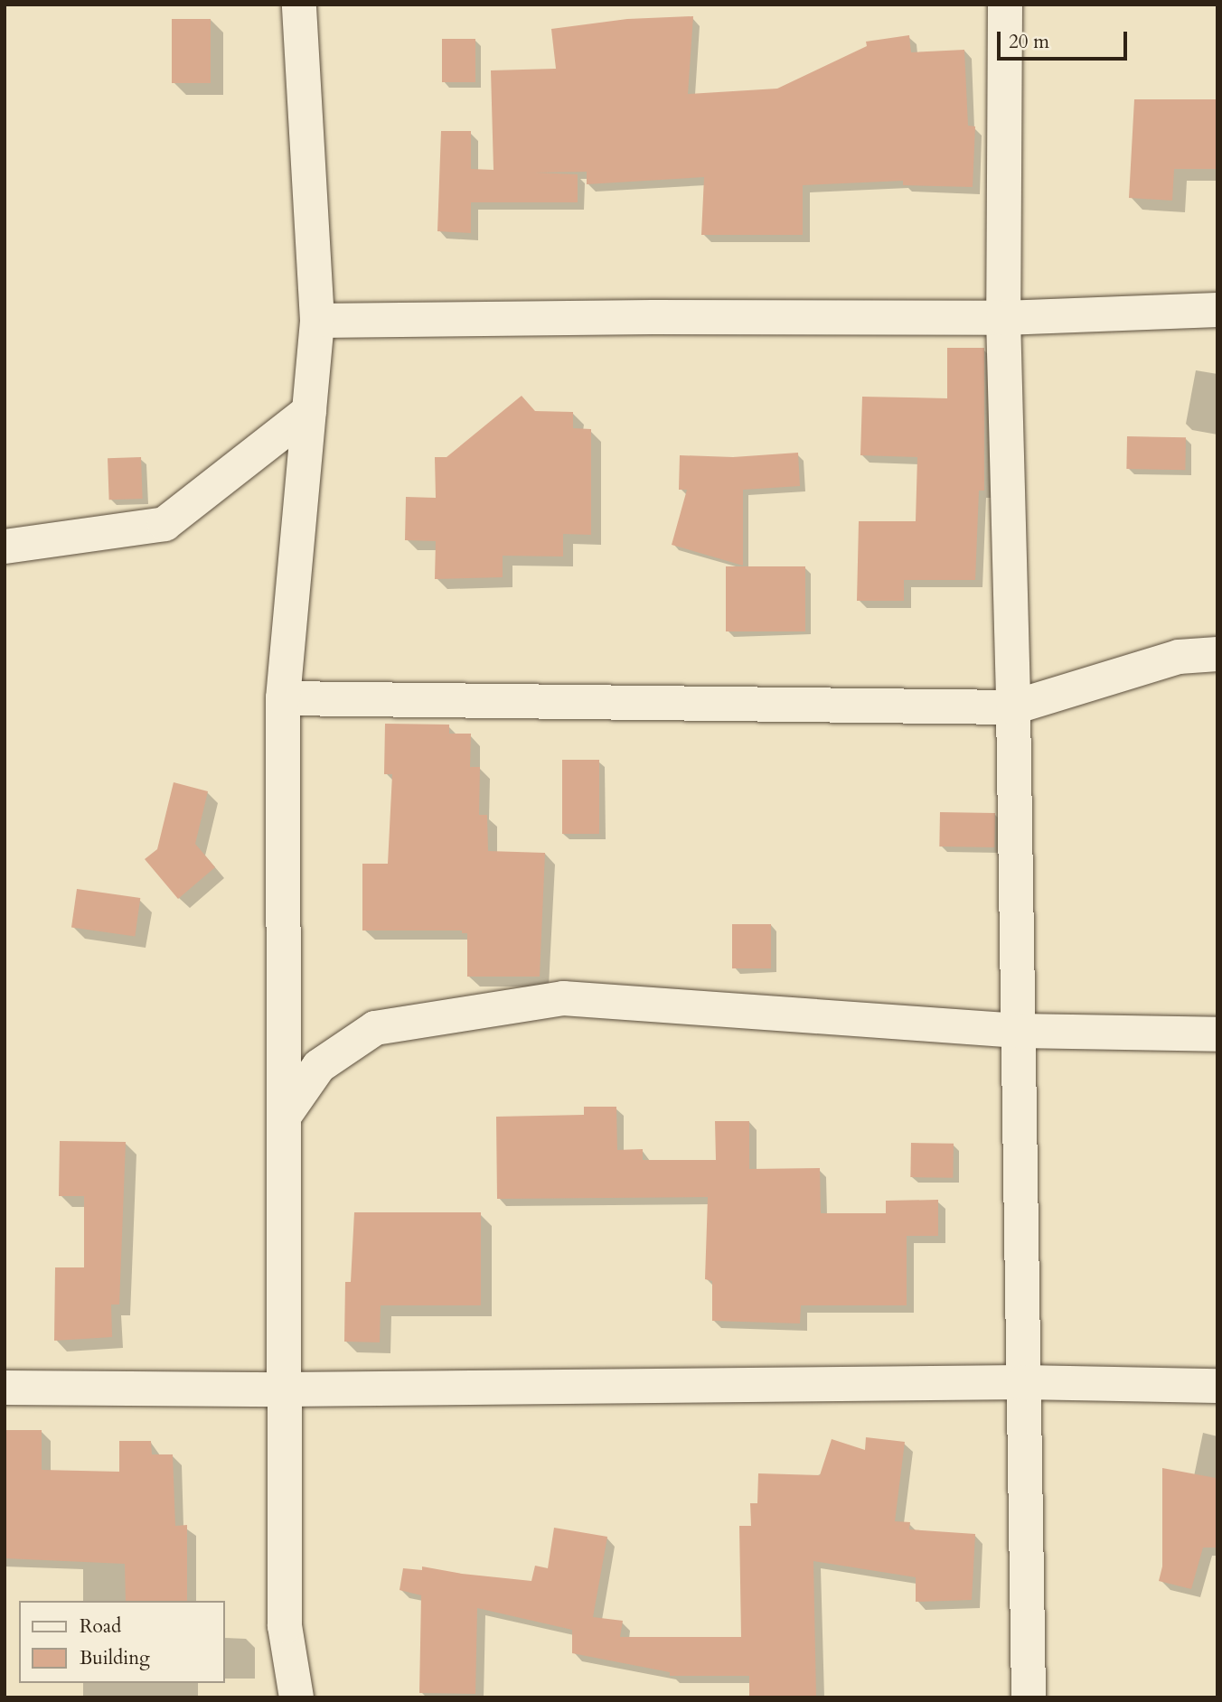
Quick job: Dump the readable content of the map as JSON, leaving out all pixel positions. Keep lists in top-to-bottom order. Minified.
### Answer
{"legend":["Road","Building"],"scale_bar":"20 m"}
